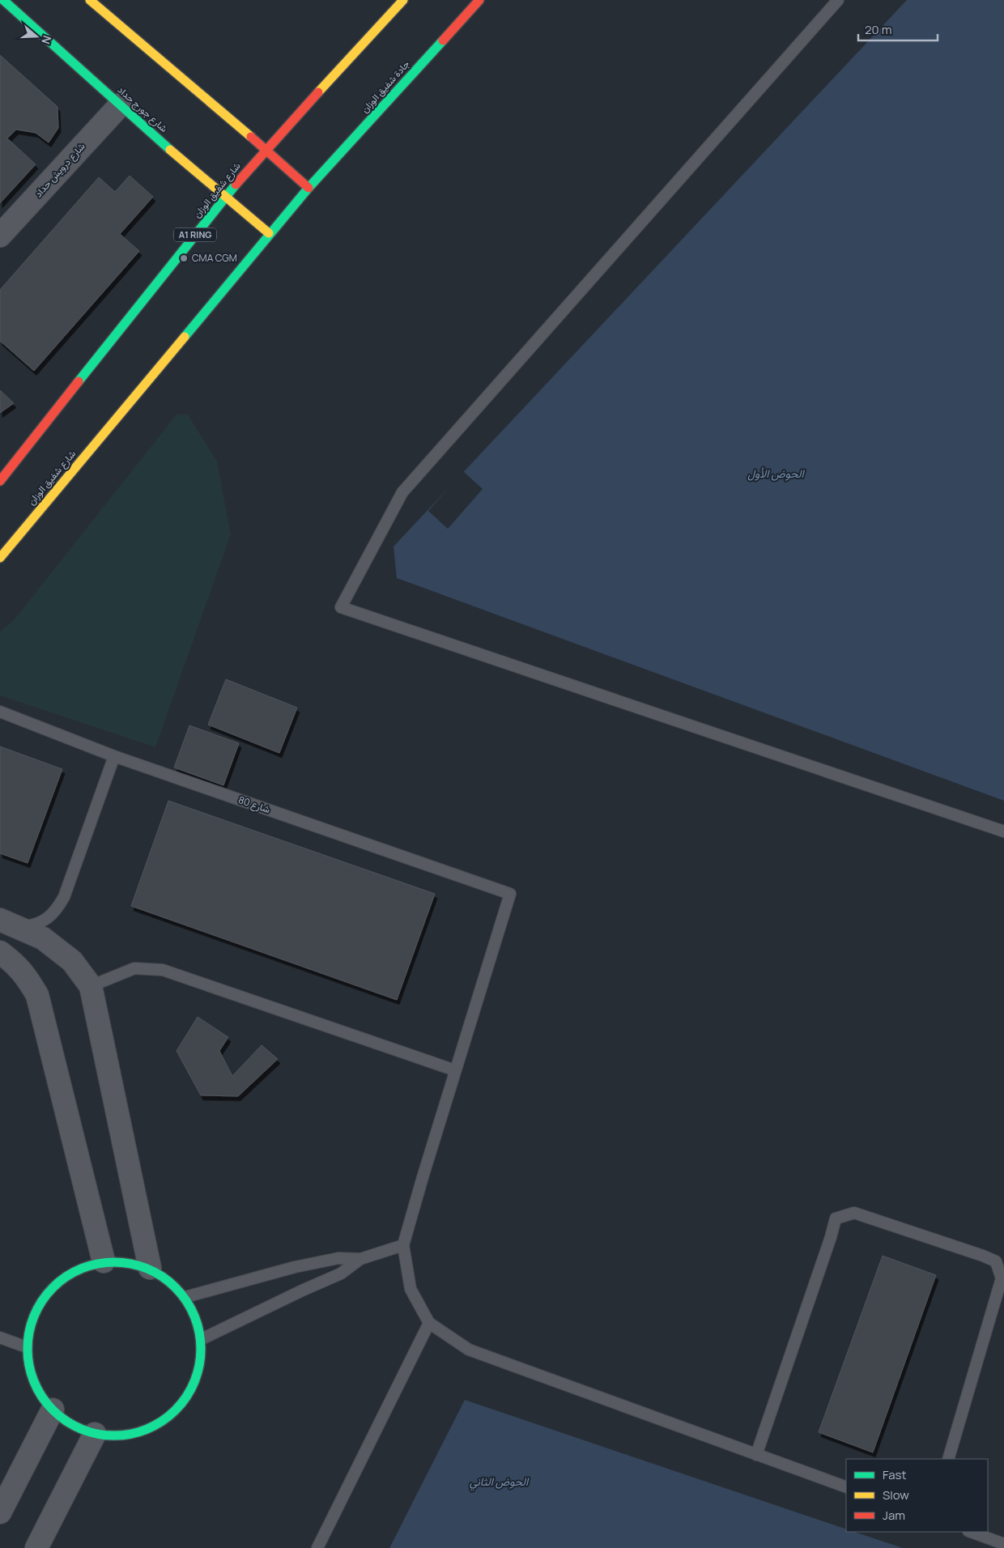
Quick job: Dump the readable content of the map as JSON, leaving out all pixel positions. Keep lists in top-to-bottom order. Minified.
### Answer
{"streets":{"main road":["جادة شفيق الوزان","شارع جورج حداد","شارع شفيق الوزان","A1 RING"],"street":["شارع درويش حداد"],"lane":["شارع 80"]},"crossings":[["جادة شفيق الوزان","شارع شفيق الوزان"],["شارع جورج حداد","شارع درويش حداد"],["شارع جورج حداد","شارع شفيق الوزان"]],"water":["الحوض الأول","الحوض الثاني"],"places":["CMA CGM"],"legend":["Fast","Slow","Jam"],"scale_bar":"20 m","north":"right"}
